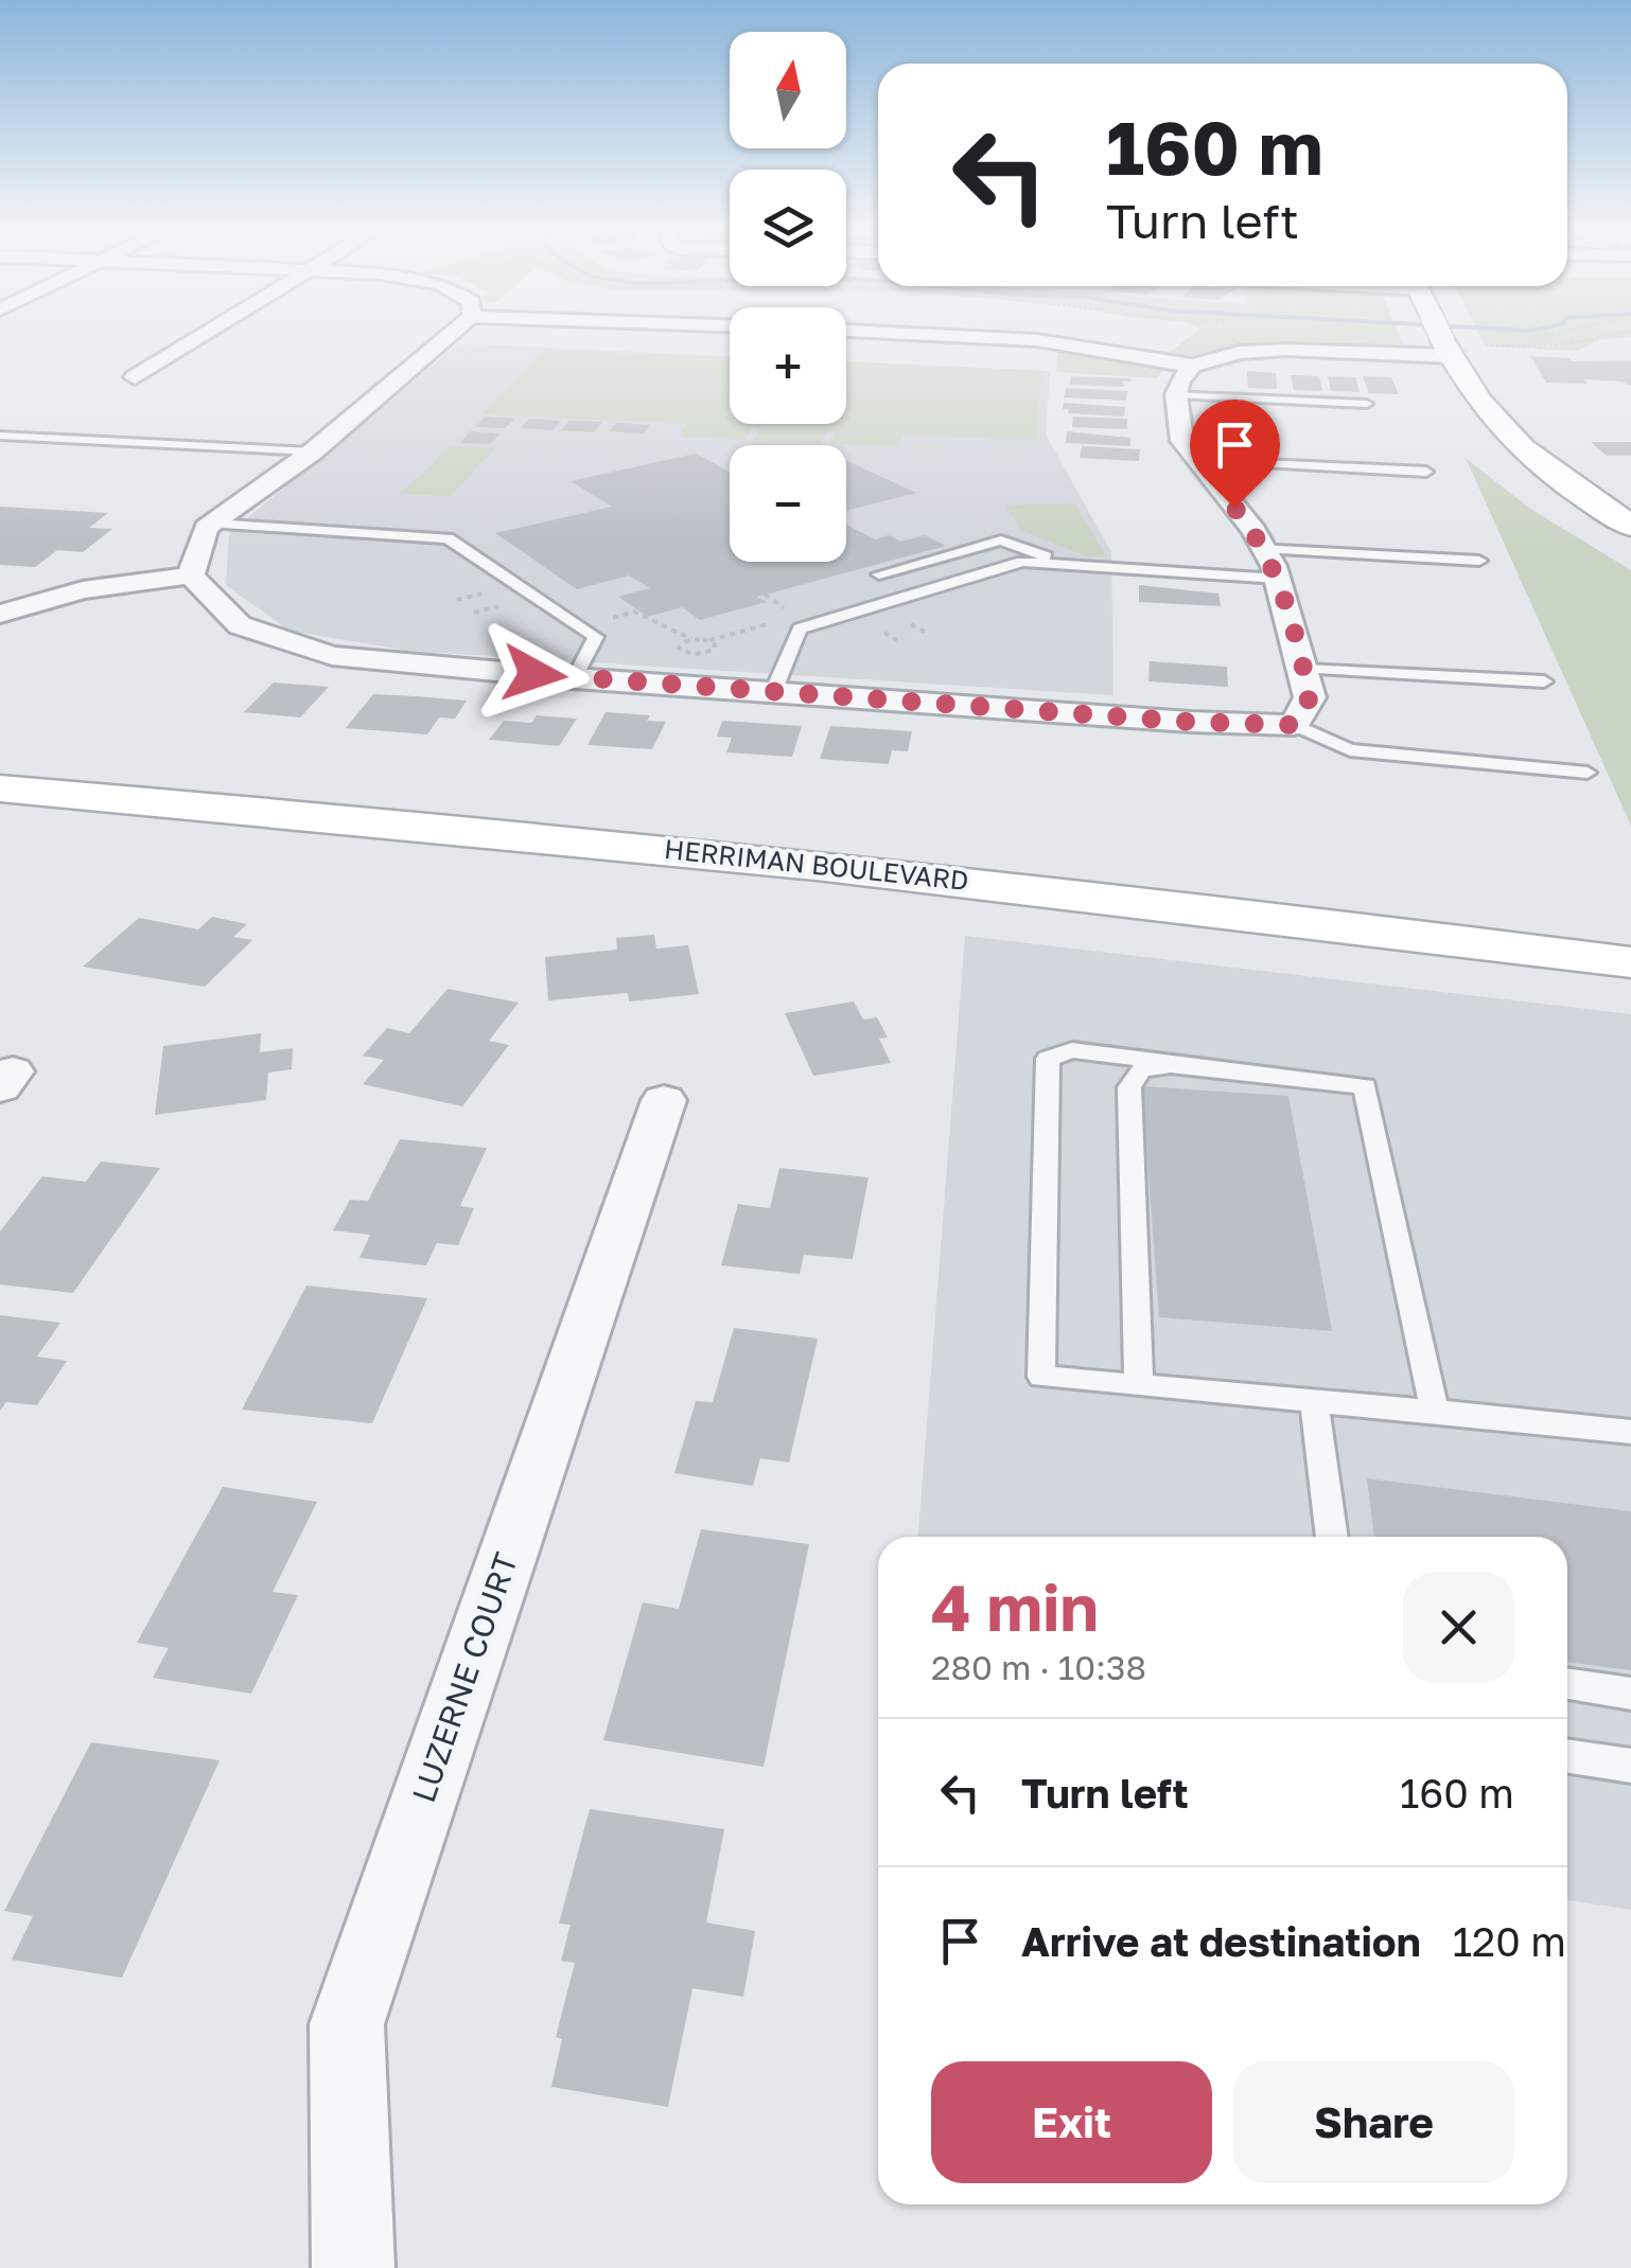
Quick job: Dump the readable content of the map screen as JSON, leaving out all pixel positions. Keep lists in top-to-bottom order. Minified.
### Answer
{"streets":{"main road":["HERRIMAN BOULEVARD"],"street":["LUZERNE COURT"]},"north":"top","page":{"map_buttons":["+","−"],"turn":["160 m","Turn left"],"heading":["4 min","280 m · 10:38"],"list":[{"name":"Turn left","value":"160 m"},{"name":"Arrive at destination","value":"120 m"}],"buttons":["Exit","Share"]}}
